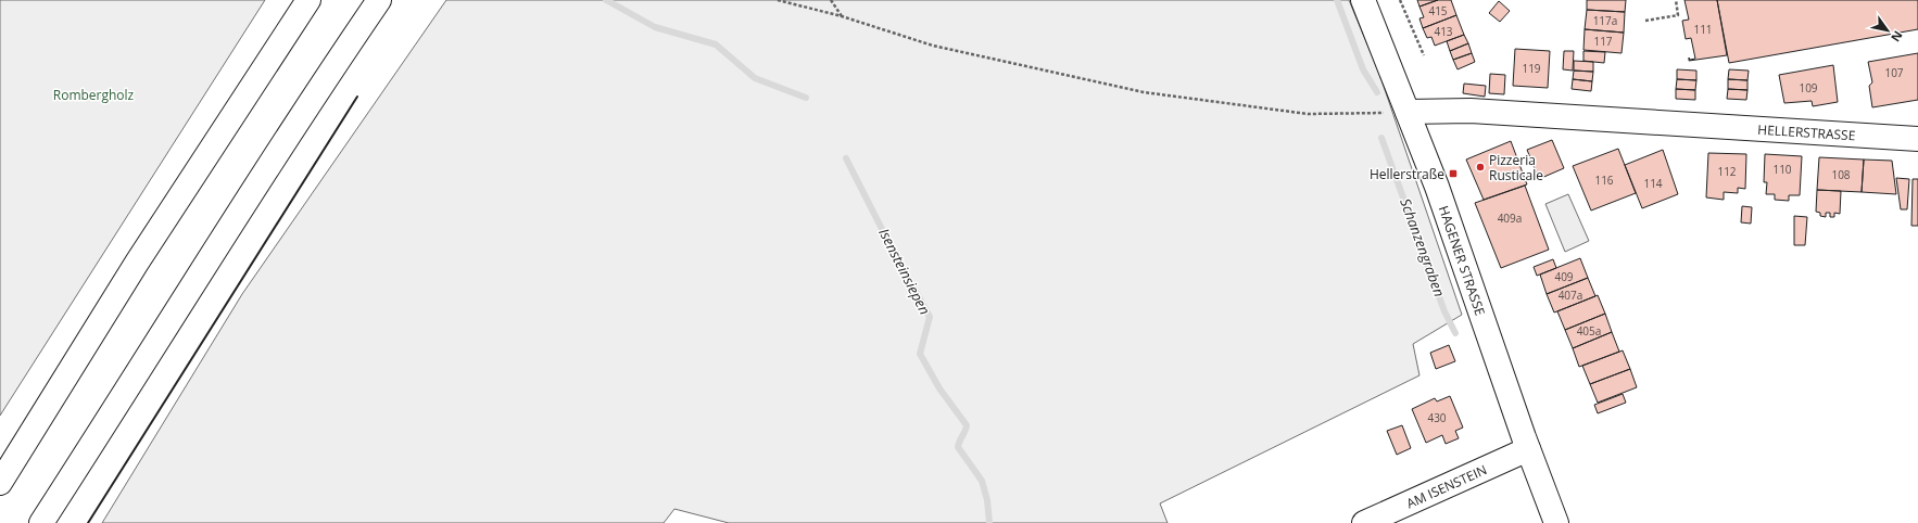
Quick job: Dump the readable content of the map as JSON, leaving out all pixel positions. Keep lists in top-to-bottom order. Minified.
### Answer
{"streets":{"main road":["HELLERSTRASSE","HAGENER STRASSE","AM ISENSTEIN"]},"crossings":[["HELLERSTRASSE","HAGENER STRASSE"],["HAGENER STRASSE","AM ISENSTEIN"]],"water":["Schanzengraben","Isensteinsiepen"],"parks":["Rombergholz"],"places":{"other":["Pizzeria Rusticale"],"transit":["Hellerstraße"]},"house_numbers":["415","117a","111","413","117","119","107","109","110","112","108","116","114","409a","409","407a","405a","430"],"north":"bottom right"}
